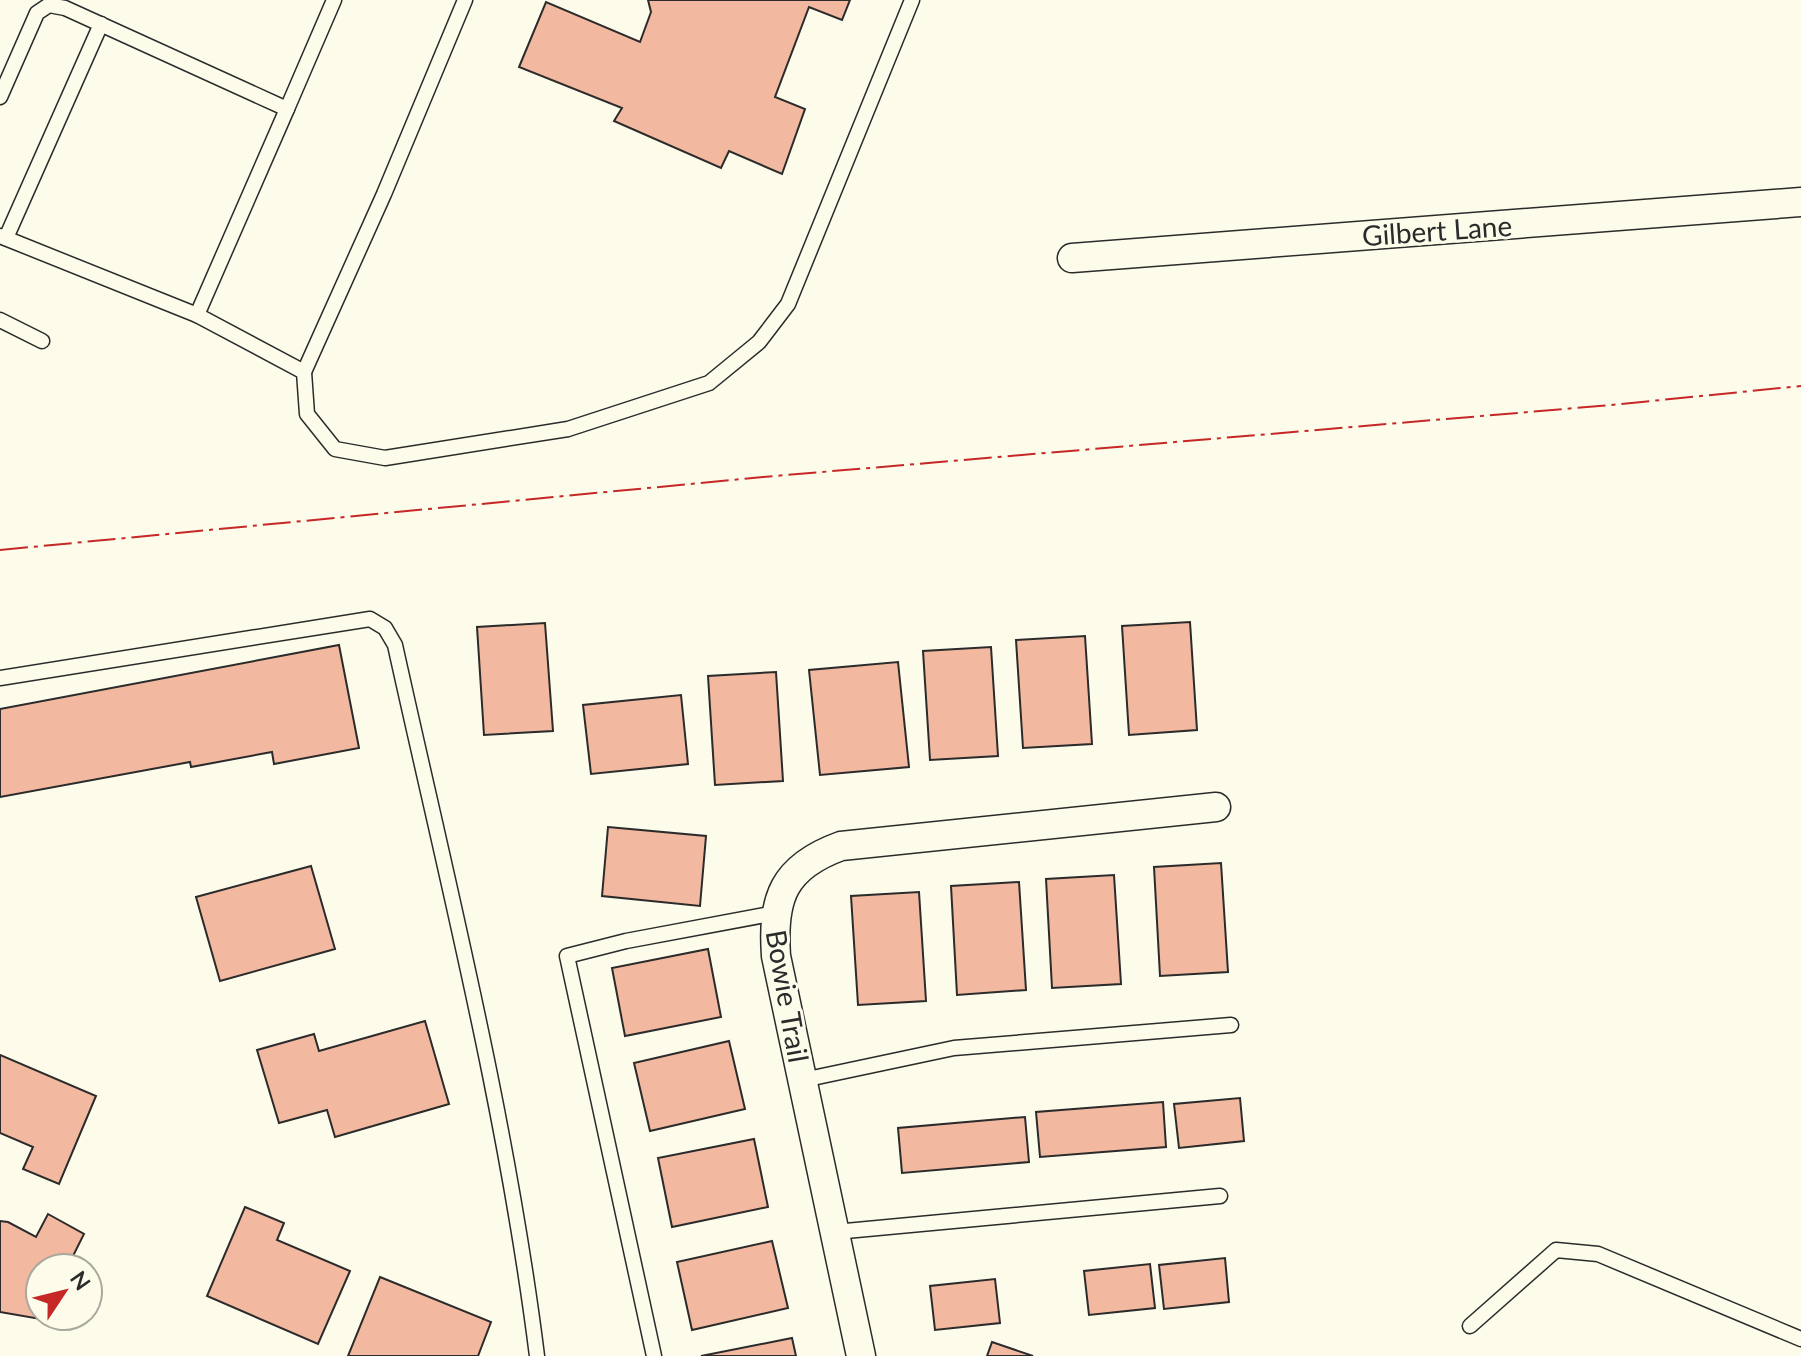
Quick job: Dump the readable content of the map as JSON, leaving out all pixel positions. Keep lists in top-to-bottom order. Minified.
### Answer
{"streets":{"street":["Gilbert Lane","Bowie Trail"]},"north":"top right"}
